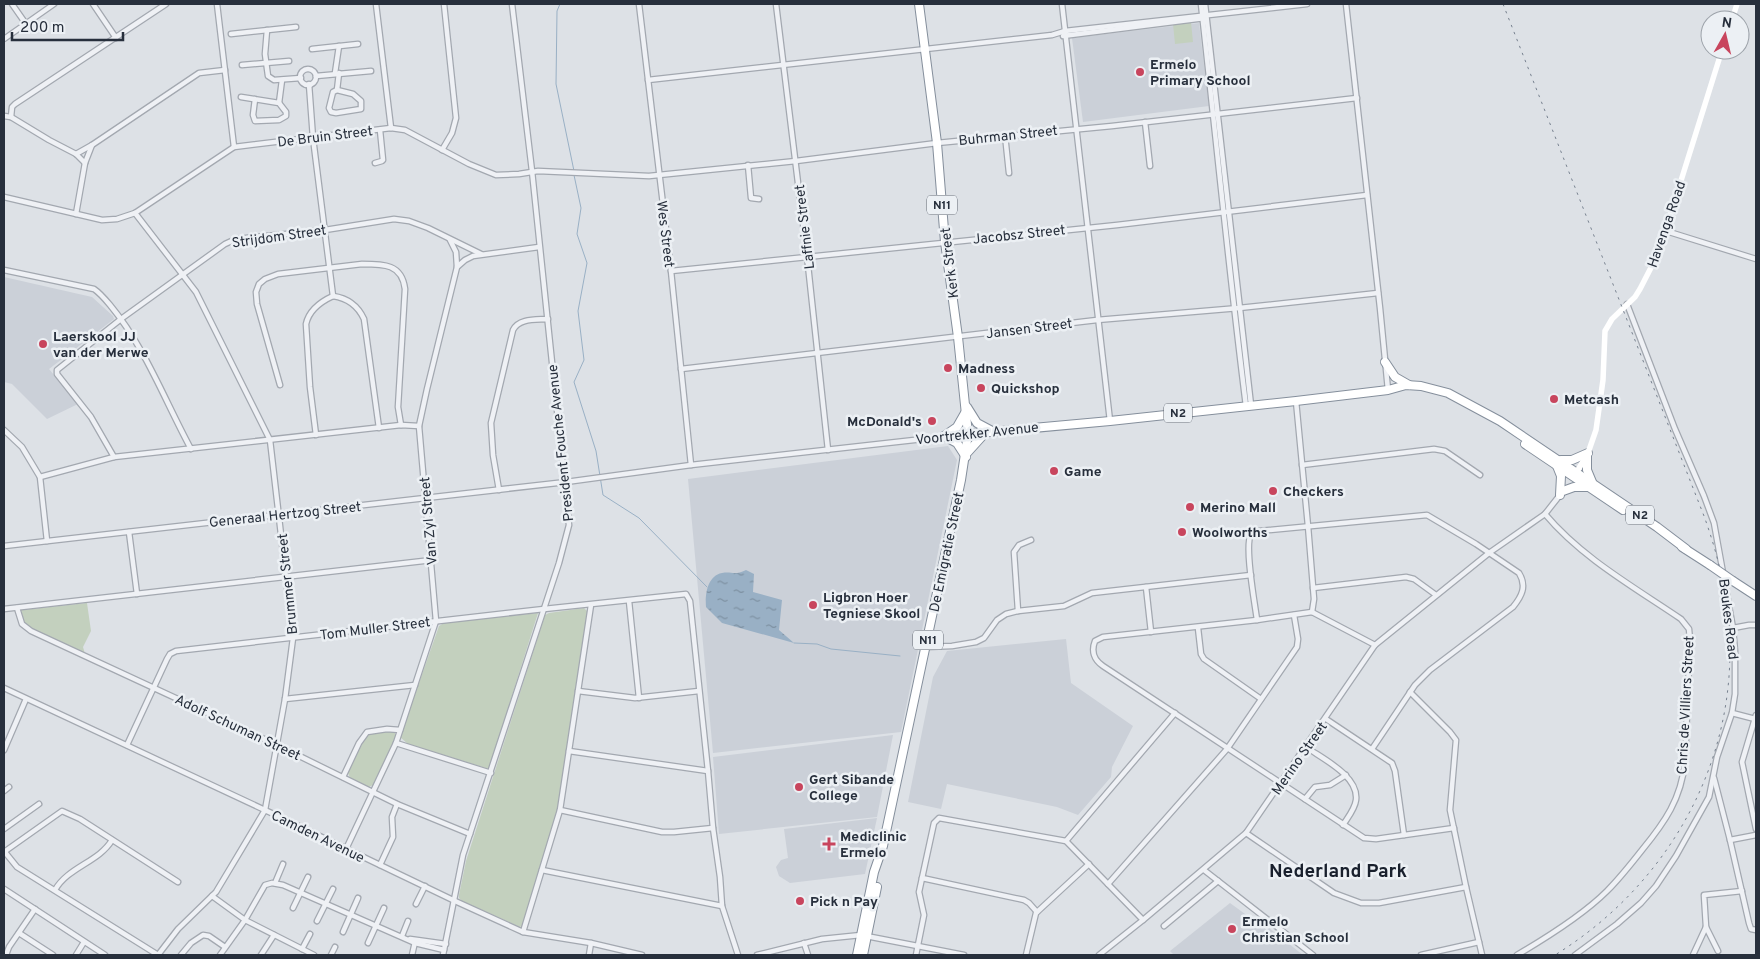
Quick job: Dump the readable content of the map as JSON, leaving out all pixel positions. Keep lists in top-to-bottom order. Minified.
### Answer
{"streets":{"highway":["N11","Kerk Street","N2","Voortrekker Avenue","De Emigratie Street"],"street":["Buhrman Street","De Bruin Street","Havenga Road","Laffnie Street","Wes Street","Jacobsz Street","Strijdom Street","Jansen Street","President Fouche Avenue","Generaal Hertzog Street","Van Zyl Street","Brummer Street","Beukes Road","Tom Muller Street","Chris de Villiers Street","Adolf Schuman Street","Merino Street","Camden Avenue"]},"crossings":[["Buhrman Street","De Bruin Street"],["Buhrman Street","Laffnie Street"],["Buhrman Street","Wes Street"],["Buhrman Street","Kerk Street"],["De Bruin Street","Wes Street"],["De Bruin Street","President Fouche Avenue"],["De Bruin Street","Brummer Street"],["Havenga Road","N2"],["Havenga Road","Beukes Road"],["Havenga Road","Chris de Villiers Street"],["Havenga Road","Merino Street"],["Laffnie Street","Jacobsz Street"],["Laffnie Street","Jansen Street"],["Laffnie Street","Voortrekker Avenue"],["Wes Street","Jacobsz Street"],["Wes Street","Jansen Street"],["Wes Street","Voortrekker Avenue"],["Jacobsz Street","Kerk Street"],["Strijdom Street","Brummer Street"],["Kerk Street","Jansen Street"],["Kerk Street","Voortrekker Avenue"],["Kerk Street","De Emigratie Street"],["N2","Voortrekker Avenue"],["Voortrekker Avenue","President Fouche Avenue"],["Voortrekker Avenue","Generaal Hertzog Street"],["Voortrekker Avenue","De Emigratie Street"],["President Fouche Avenue","Generaal Hertzog Street"],["President Fouche Avenue","Tom Muller Street"],["President Fouche Avenue","Adolf Schuman Street"],["President Fouche Avenue","Camden Avenue"],["Generaal Hertzog Street","Van Zyl Street"],["Generaal Hertzog Street","Brummer Street"],["Van Zyl Street","Tom Muller Street"],["Van Zyl Street","Adolf Schuman Street"],["Van Zyl Street","Camden Avenue"],["Brummer Street","Tom Muller Street"],["Brummer Street","Adolf Schuman Street"],["Brummer Street","Camden Avenue"],["Tom Muller Street","Adolf Schuman Street"],["Tom Muller Street","Camden Avenue"]],"districts":["Nederland Park"],"places":{"other":["Ermelo Primary School","Laerskool JJ van der Merwe","Madness","Quickshop","Metcash","McDonald's","Game","Checkers","Merino Mall","Woolworths","Ligbron Hoer Tegniese Skool","Gert Sibande College","Pick n Pay","Ermelo Christian School"],"health":["Mediclinic Ermelo"]},"scale_bar":"200 m","north":"top"}
